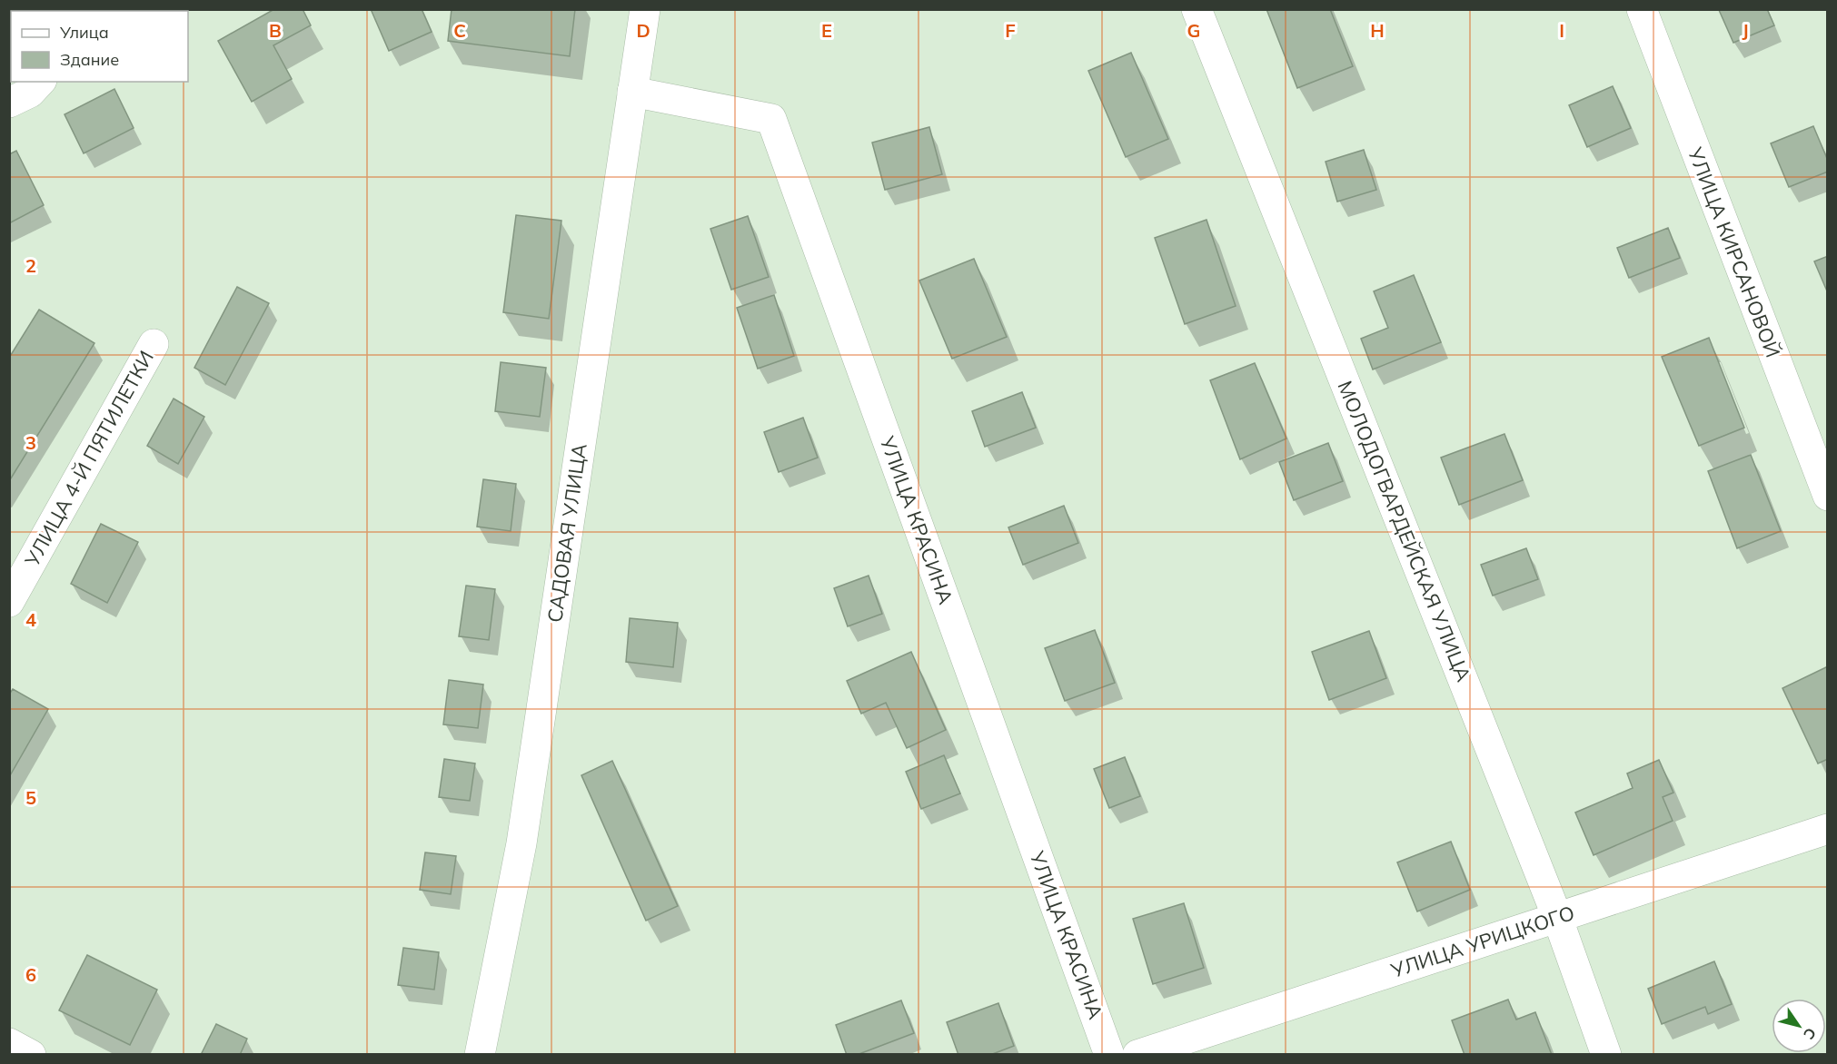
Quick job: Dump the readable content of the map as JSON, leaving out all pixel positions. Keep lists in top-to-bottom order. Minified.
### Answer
{"streets":{"street":["УЛИЦА КИРСАНОВОЙ","УЛИЦА 4-Й ПЯТИЛЕТКИ","УЛИЦА КРАСИНА","МОЛОДОГВАРДЕЙСКАЯ УЛИЦА","САДОВАЯ УЛИЦА","УЛИЦА УРИЦКОГО"]},"crossings":[["УЛИЦА КРАСИНА","САДОВАЯ УЛИЦА"],["МОЛОДОГВАРДЕЙСКАЯ УЛИЦА","УЛИЦА УРИЦКОГО"]],"legend":["Улица","Здание"],"north":"bottom right","grid":{"columns":["B","C","D","E","F","G","H","I","J"],"rows":["2","3","4","5","6"]}}
